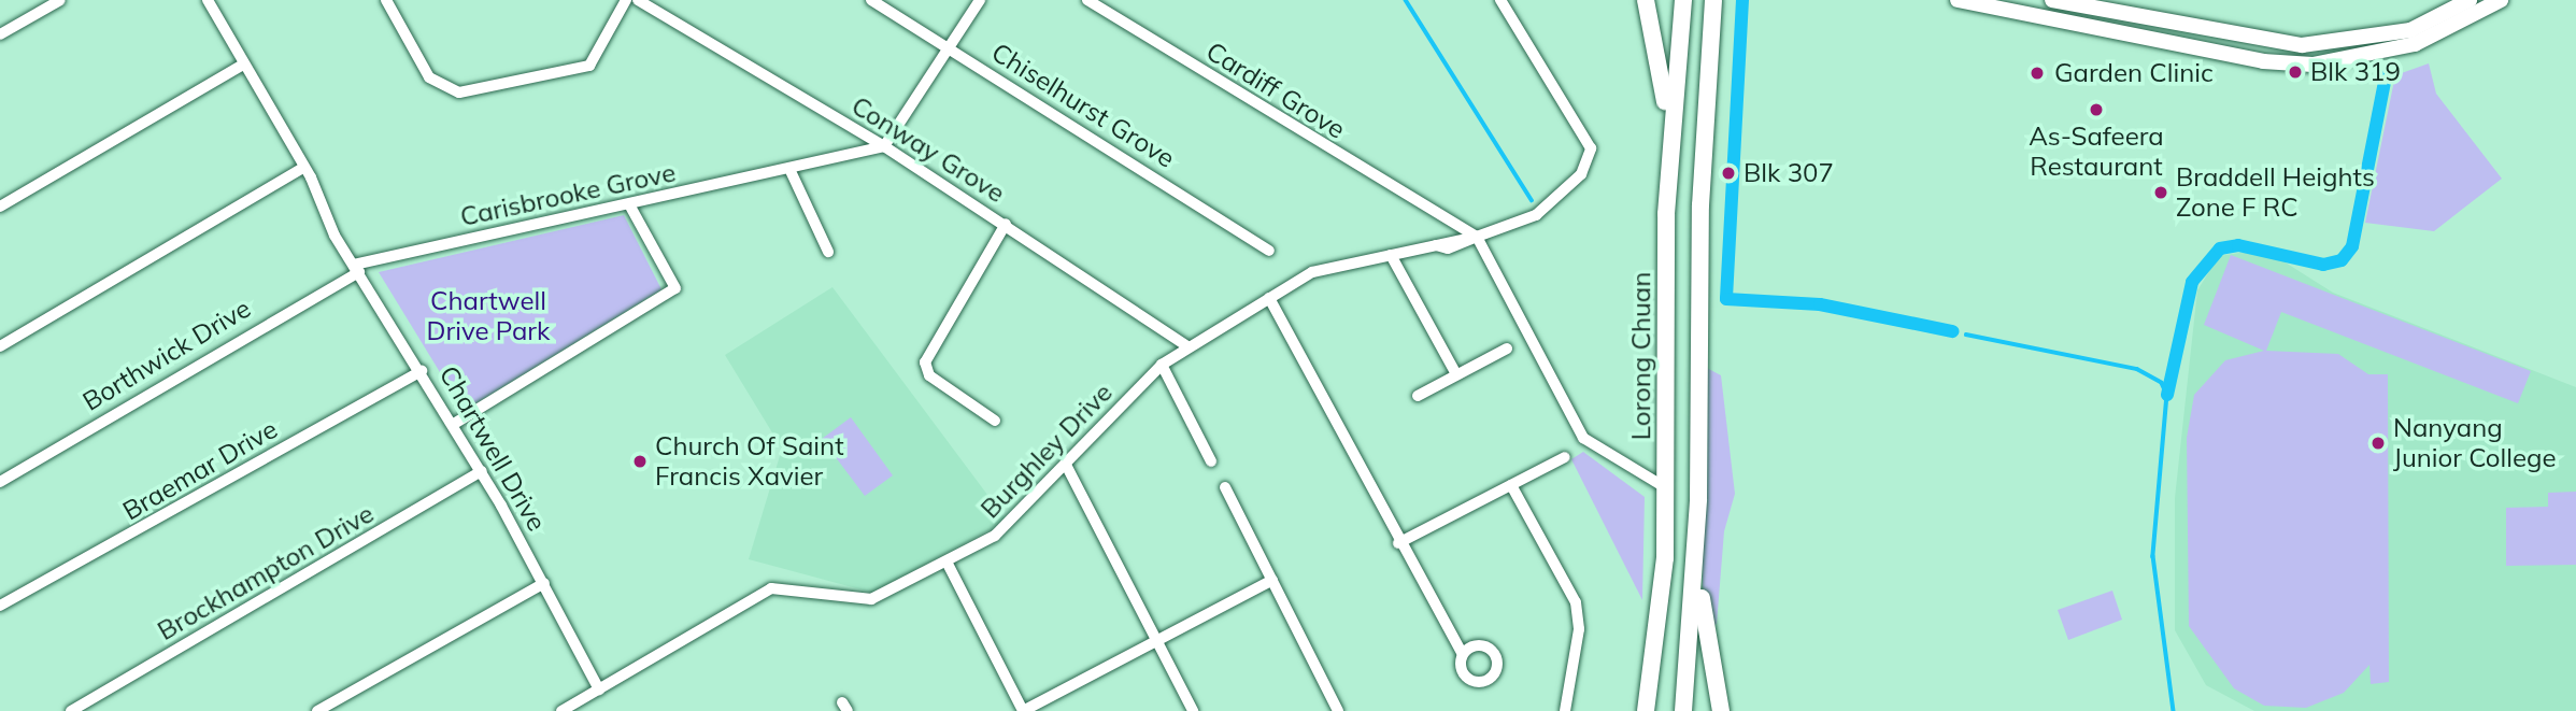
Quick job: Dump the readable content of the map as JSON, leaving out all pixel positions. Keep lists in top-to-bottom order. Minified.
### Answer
{"streets":{"main road":["Lorong Chuan"],"street":["Cardiff Grove","Chiselhurst Grove","Conway Grove","Carisbrooke Grove","Borthwick Drive","Chartwell Drive","Burghley Drive","Braemar Drive","Brockhampton Drive"]},"crossings":[["Cardiff Grove","Burghley Drive"],["Conway Grove","Carisbrooke Grove"],["Conway Grove","Burghley Drive"],["Carisbrooke Grove","Borthwick Drive"],["Carisbrooke Grove","Chartwell Drive"],["Borthwick Drive","Chartwell Drive"],["Chartwell Drive","Burghley Drive"],["Chartwell Drive","Braemar Drive"],["Chartwell Drive","Brockhampton Drive"]],"parks":["Chartwell Drive Park"],"places":["Blk 319","Garden Clinic","As-Safeera Restaurant","Blk 307","Braddell Heights Zone F RC","Nanyang Junior College","Church Of Saint Francis Xavier"]}
